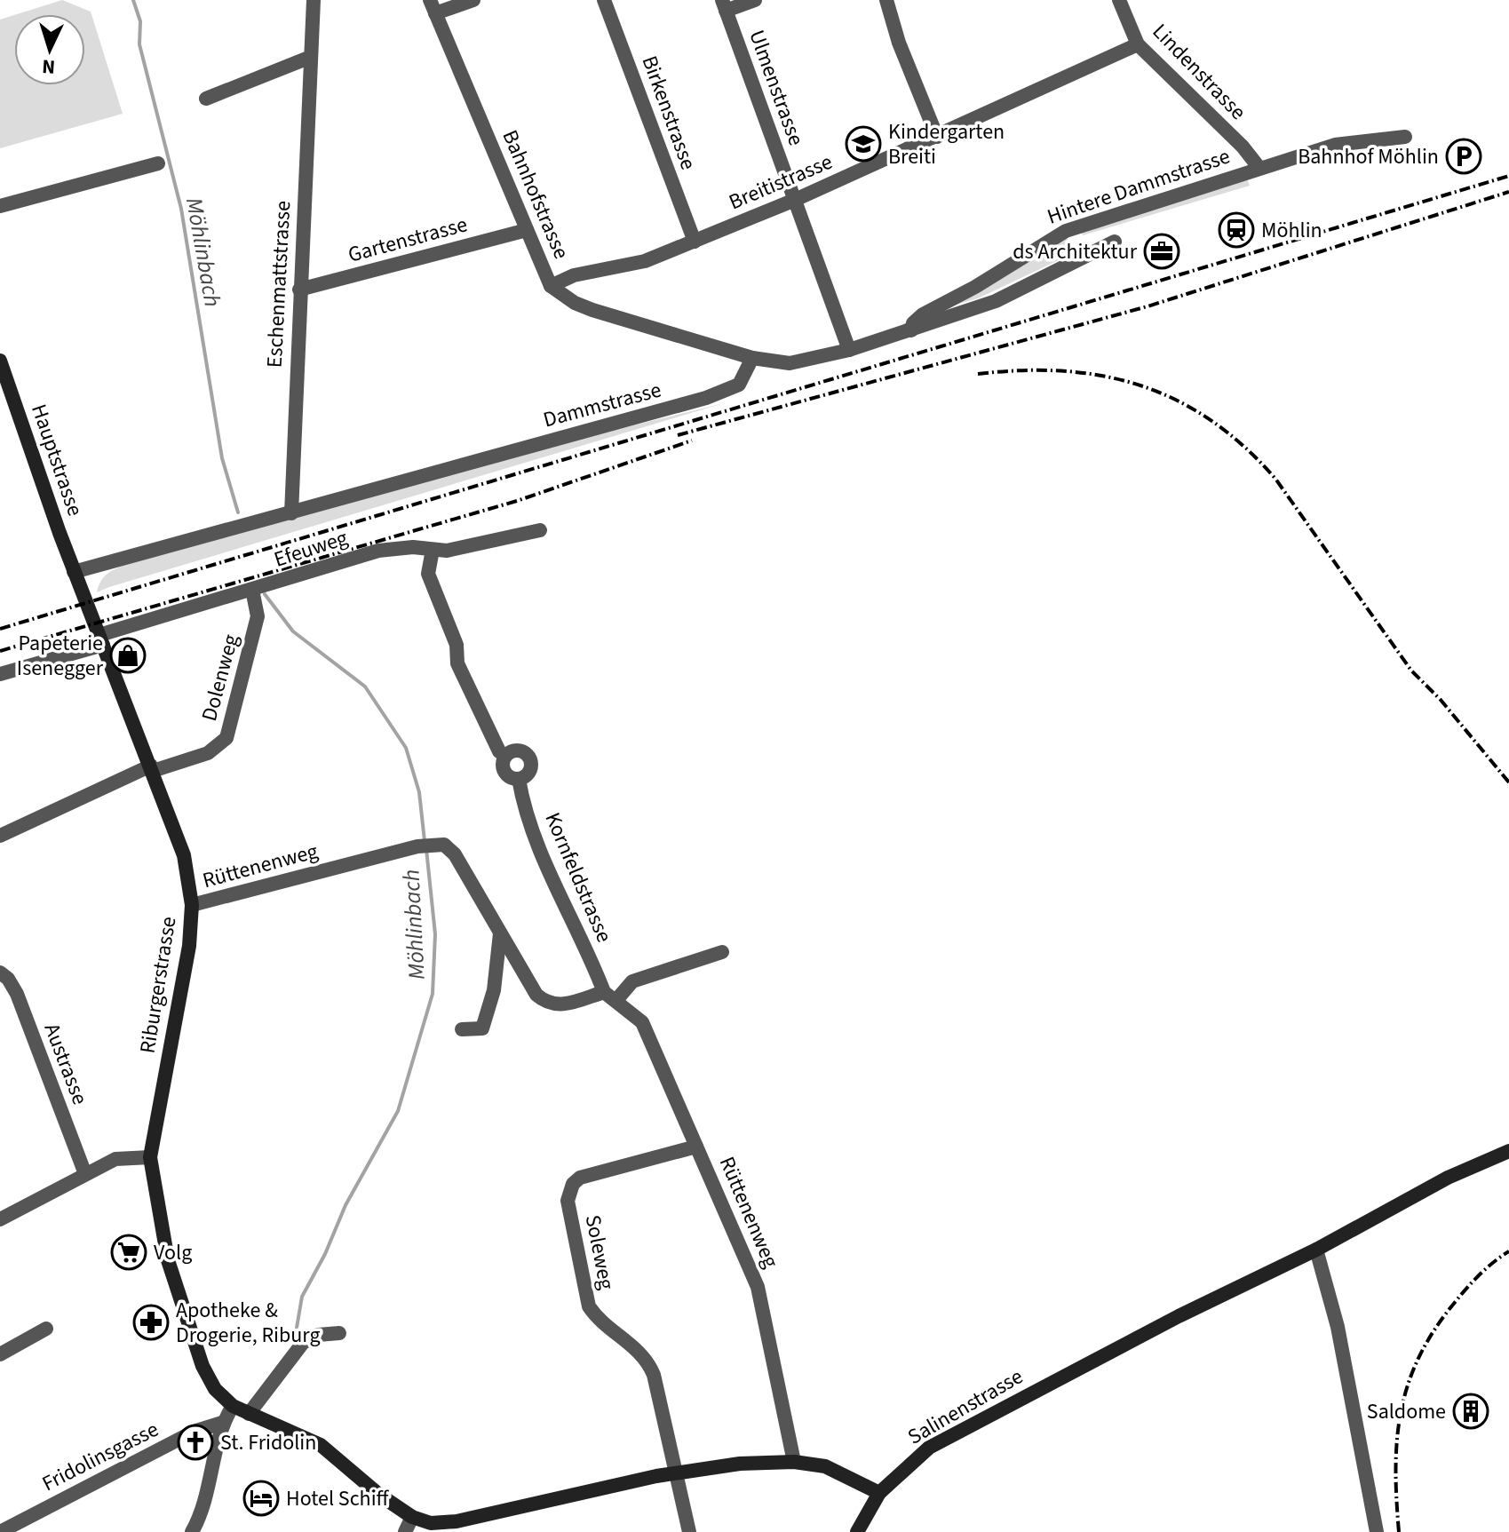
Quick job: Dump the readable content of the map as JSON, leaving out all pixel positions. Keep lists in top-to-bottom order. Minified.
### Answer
{"streets":{"street":["Lindenstrasse","Ulmenstrasse","Birkenstrasse","Breitistrasse","Hintere Dammstrasse","Bahnhofstrasse","Gartenstrasse","Eschenmattstrasse","Dammstrasse","Hauptstrasse","Efeuweg","Dolenweg","Rüttenenweg","Kornfeldstrasse","Riburgerstrasse","Austrasse","Soleweg","Salinenstrasse","Fridolinsgasse"]},"crossings":[["Lindenstrasse","Breitistrasse"],["Lindenstrasse","Hintere Dammstrasse"],["Ulmenstrasse","Breitistrasse"],["Birkenstrasse","Breitistrasse"],["Breitistrasse","Bahnhofstrasse"],["Bahnhofstrasse","Gartenstrasse"],["Bahnhofstrasse","Dammstrasse"],["Gartenstrasse","Eschenmattstrasse"],["Eschenmattstrasse","Dammstrasse"],["Dammstrasse","Hauptstrasse"],["Dammstrasse","Riburgerstrasse"],["Hauptstrasse","Riburgerstrasse"],["Efeuweg","Dolenweg"],["Efeuweg","Kornfeldstrasse"],["Efeuweg","Riburgerstrasse"],["Dolenweg","Riburgerstrasse"],["Rüttenenweg","Kornfeldstrasse"],["Rüttenenweg","Riburgerstrasse"],["Rüttenenweg","Soleweg"]],"water":["Möhlinbach"],"places":{"school or university":["Kindergarten Breiti"],"parking":["Bahnhof Möhlin"],"station":["Möhlin"],"office":["ds Architektur"],"shop":["Papeterie Isenegger"],"supermarket":["Volg"],"pharmacy":["Apotheke & Drogerie, Riburg"],"building":["Saldome"],"church":["St. Fridolin"],"hotel":["Hotel Schiff"]},"north":"bottom"}
